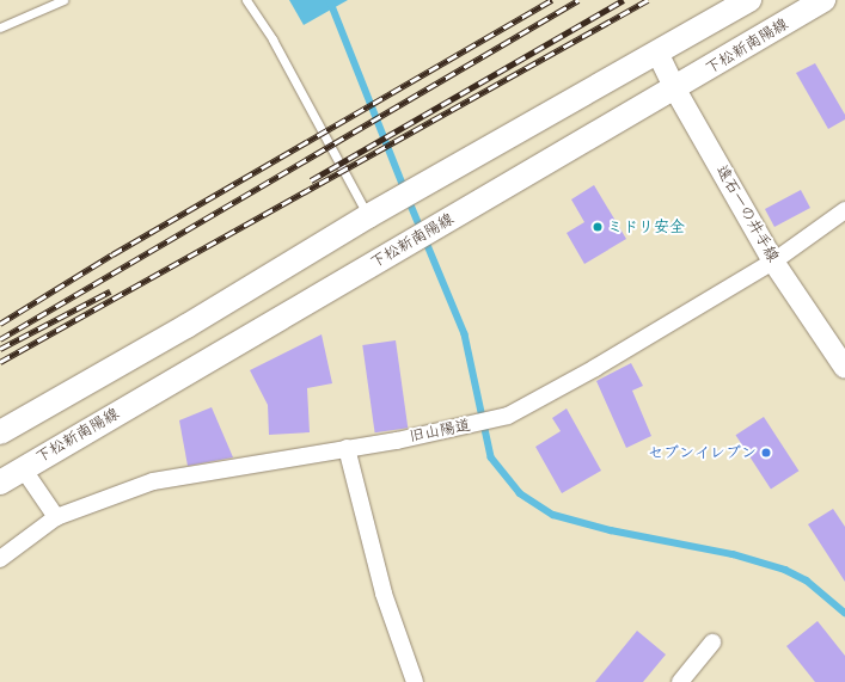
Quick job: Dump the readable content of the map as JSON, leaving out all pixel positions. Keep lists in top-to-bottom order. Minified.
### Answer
{"streets":{"main road":["下松新南陽線"],"street":["遠石一の井手線","旧山陽道"]},"crossings":[["下松新南陽線","遠石一の井手線"],["遠石一の井手線","旧山陽道"]],"places":["ミドリ安全","セブンイレブン"]}
